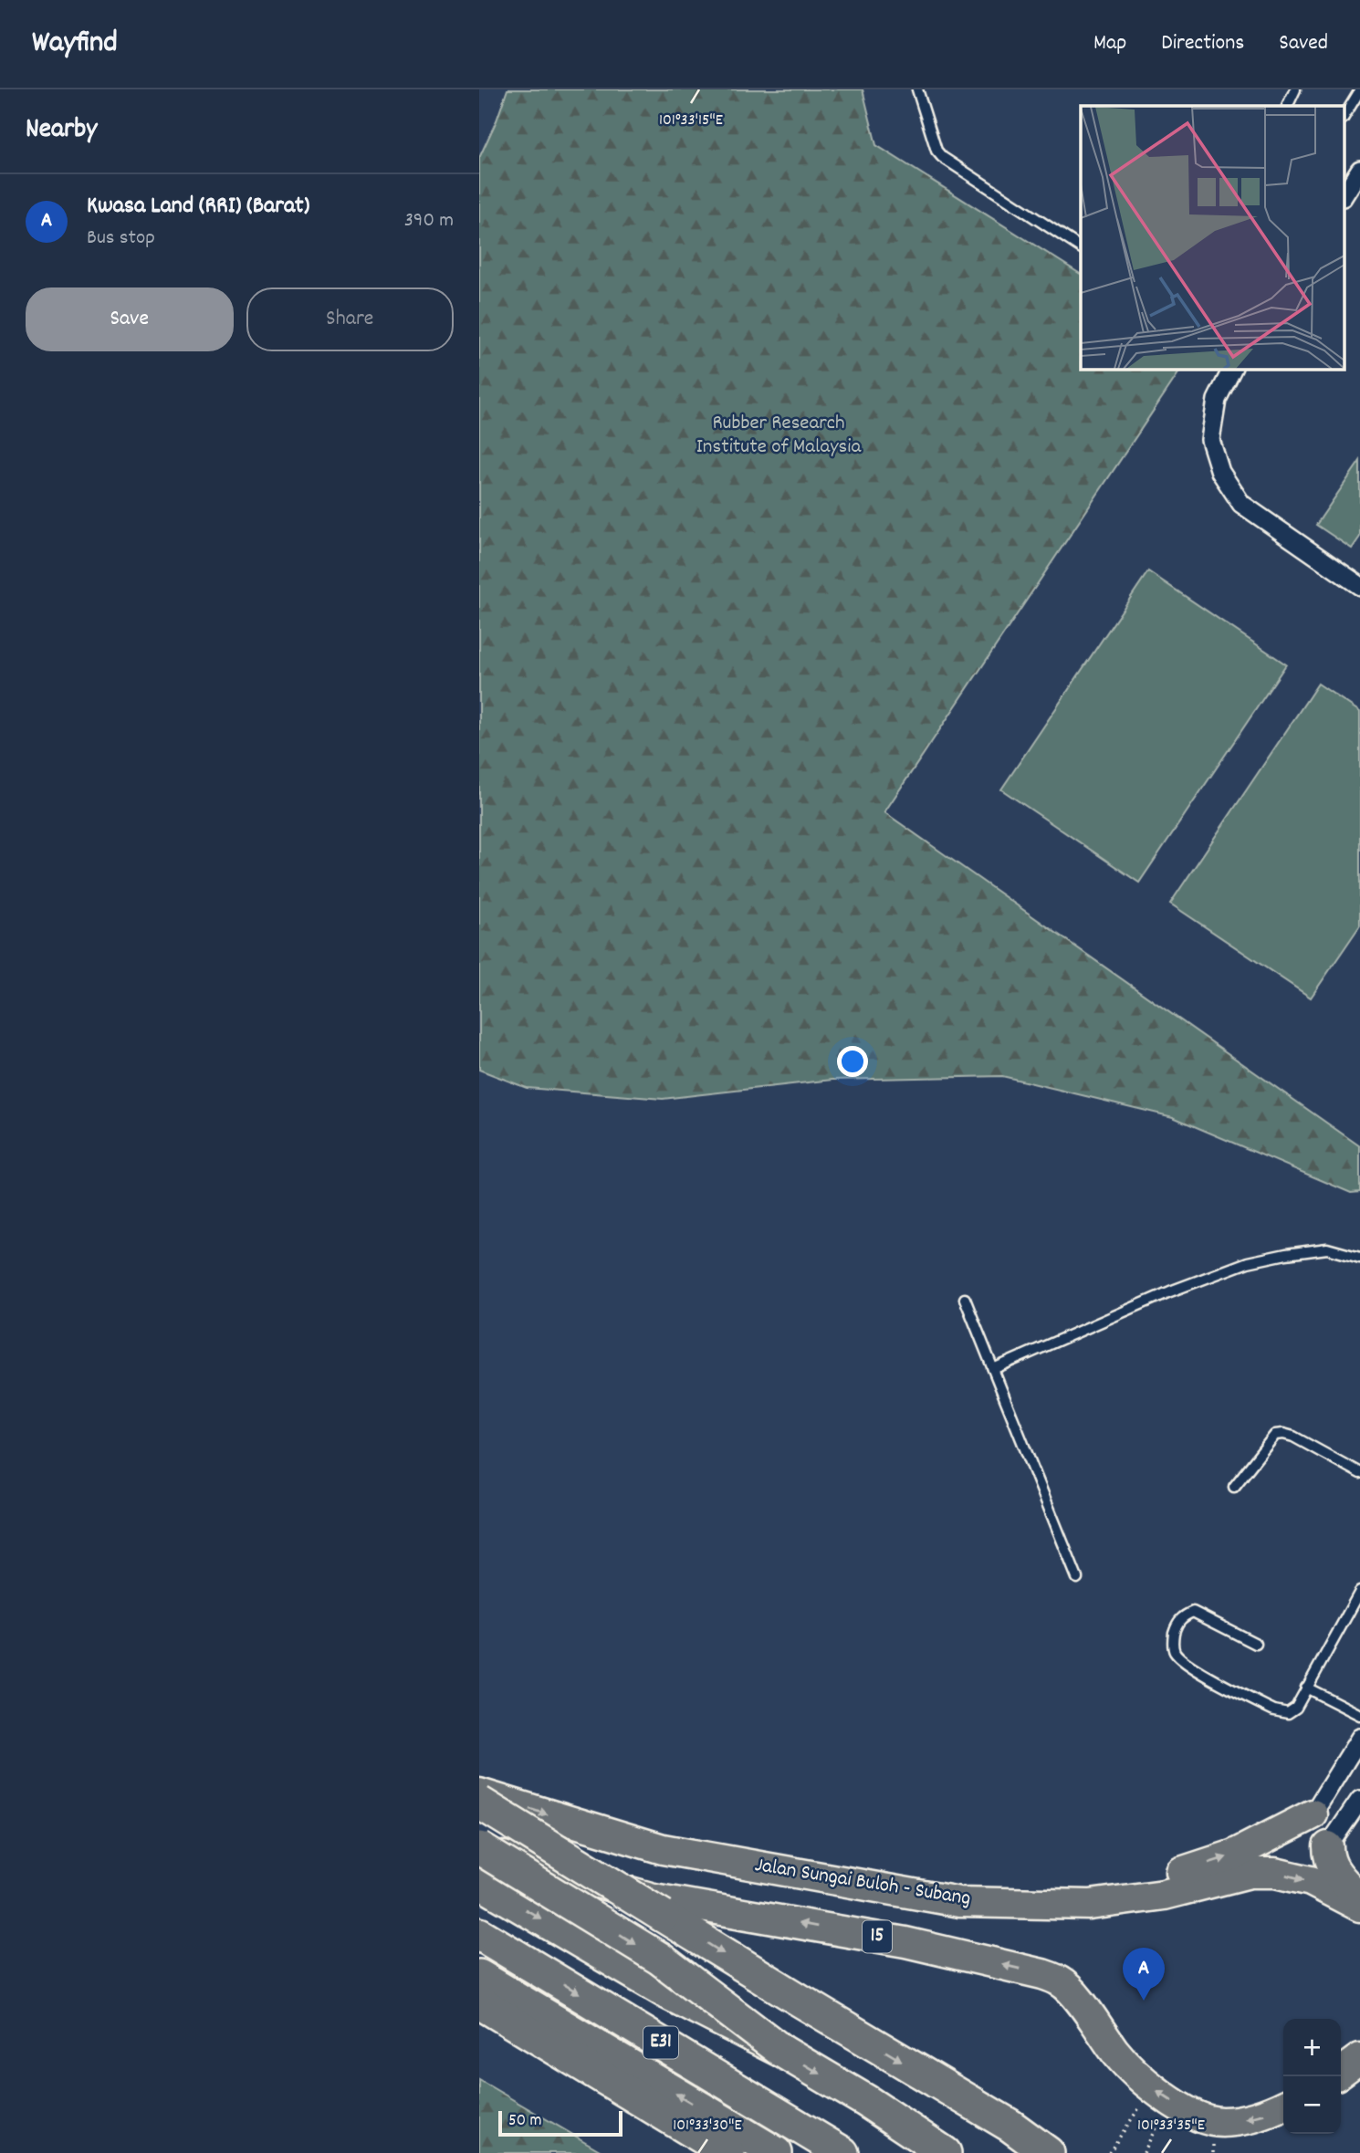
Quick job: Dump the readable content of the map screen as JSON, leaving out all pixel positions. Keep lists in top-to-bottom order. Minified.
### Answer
{"streets":{"highway":["Jalan Sungai Buloh - Subang","15","E31"]},"parks":["Rubber Research Institute of Malaysia"],"scale_bar":"50 m","page":{"header":"Wayfind","nav":["Map","Directions","Saved"],"heading":"Nearby","list":[{"mark":"A","name":"Kwasa Land (RRI) (Barat)","note":"Bus stop","value":"390 m"}],"buttons":["Save","Share"],"pins":"A","map_buttons":["+","−"],"scale":"50 m"},"coordinates":["101°33'15\"E","101°33'30\"E","101°33'35\"E"]}
